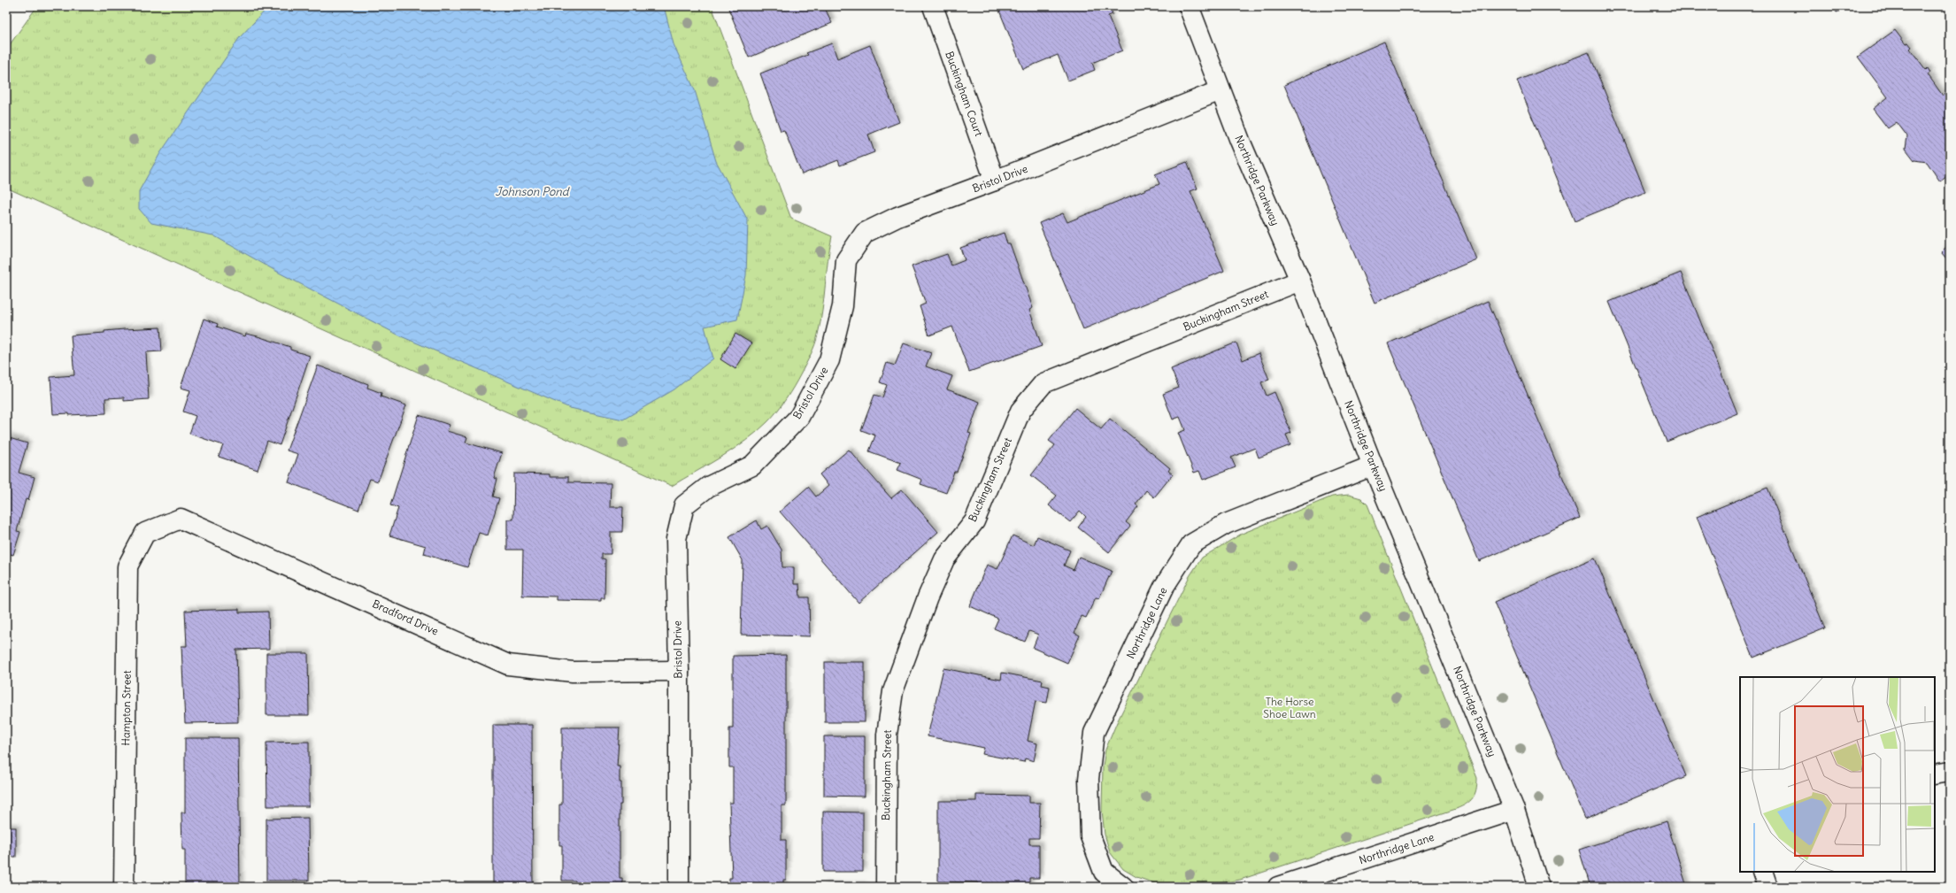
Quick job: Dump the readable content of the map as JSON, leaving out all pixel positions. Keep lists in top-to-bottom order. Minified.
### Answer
{"streets":{"street":["Buckingham Court","Bristol Drive","Northridge Parkway","Buckingham Street","Bradford Drive","Northridge Lane","Hampton Street"]},"crossings":[["Buckingham Court","Bristol Drive"],["Bristol Drive","Northridge Parkway"],["Bristol Drive","Bradford Drive"],["Northridge Parkway","Buckingham Street"],["Northridge Parkway","Northridge Lane"],["Bradford Drive","Hampton Street"]],"water":["Johnson Pond"],"parks":["The Horse Shoe Lawn"]}
